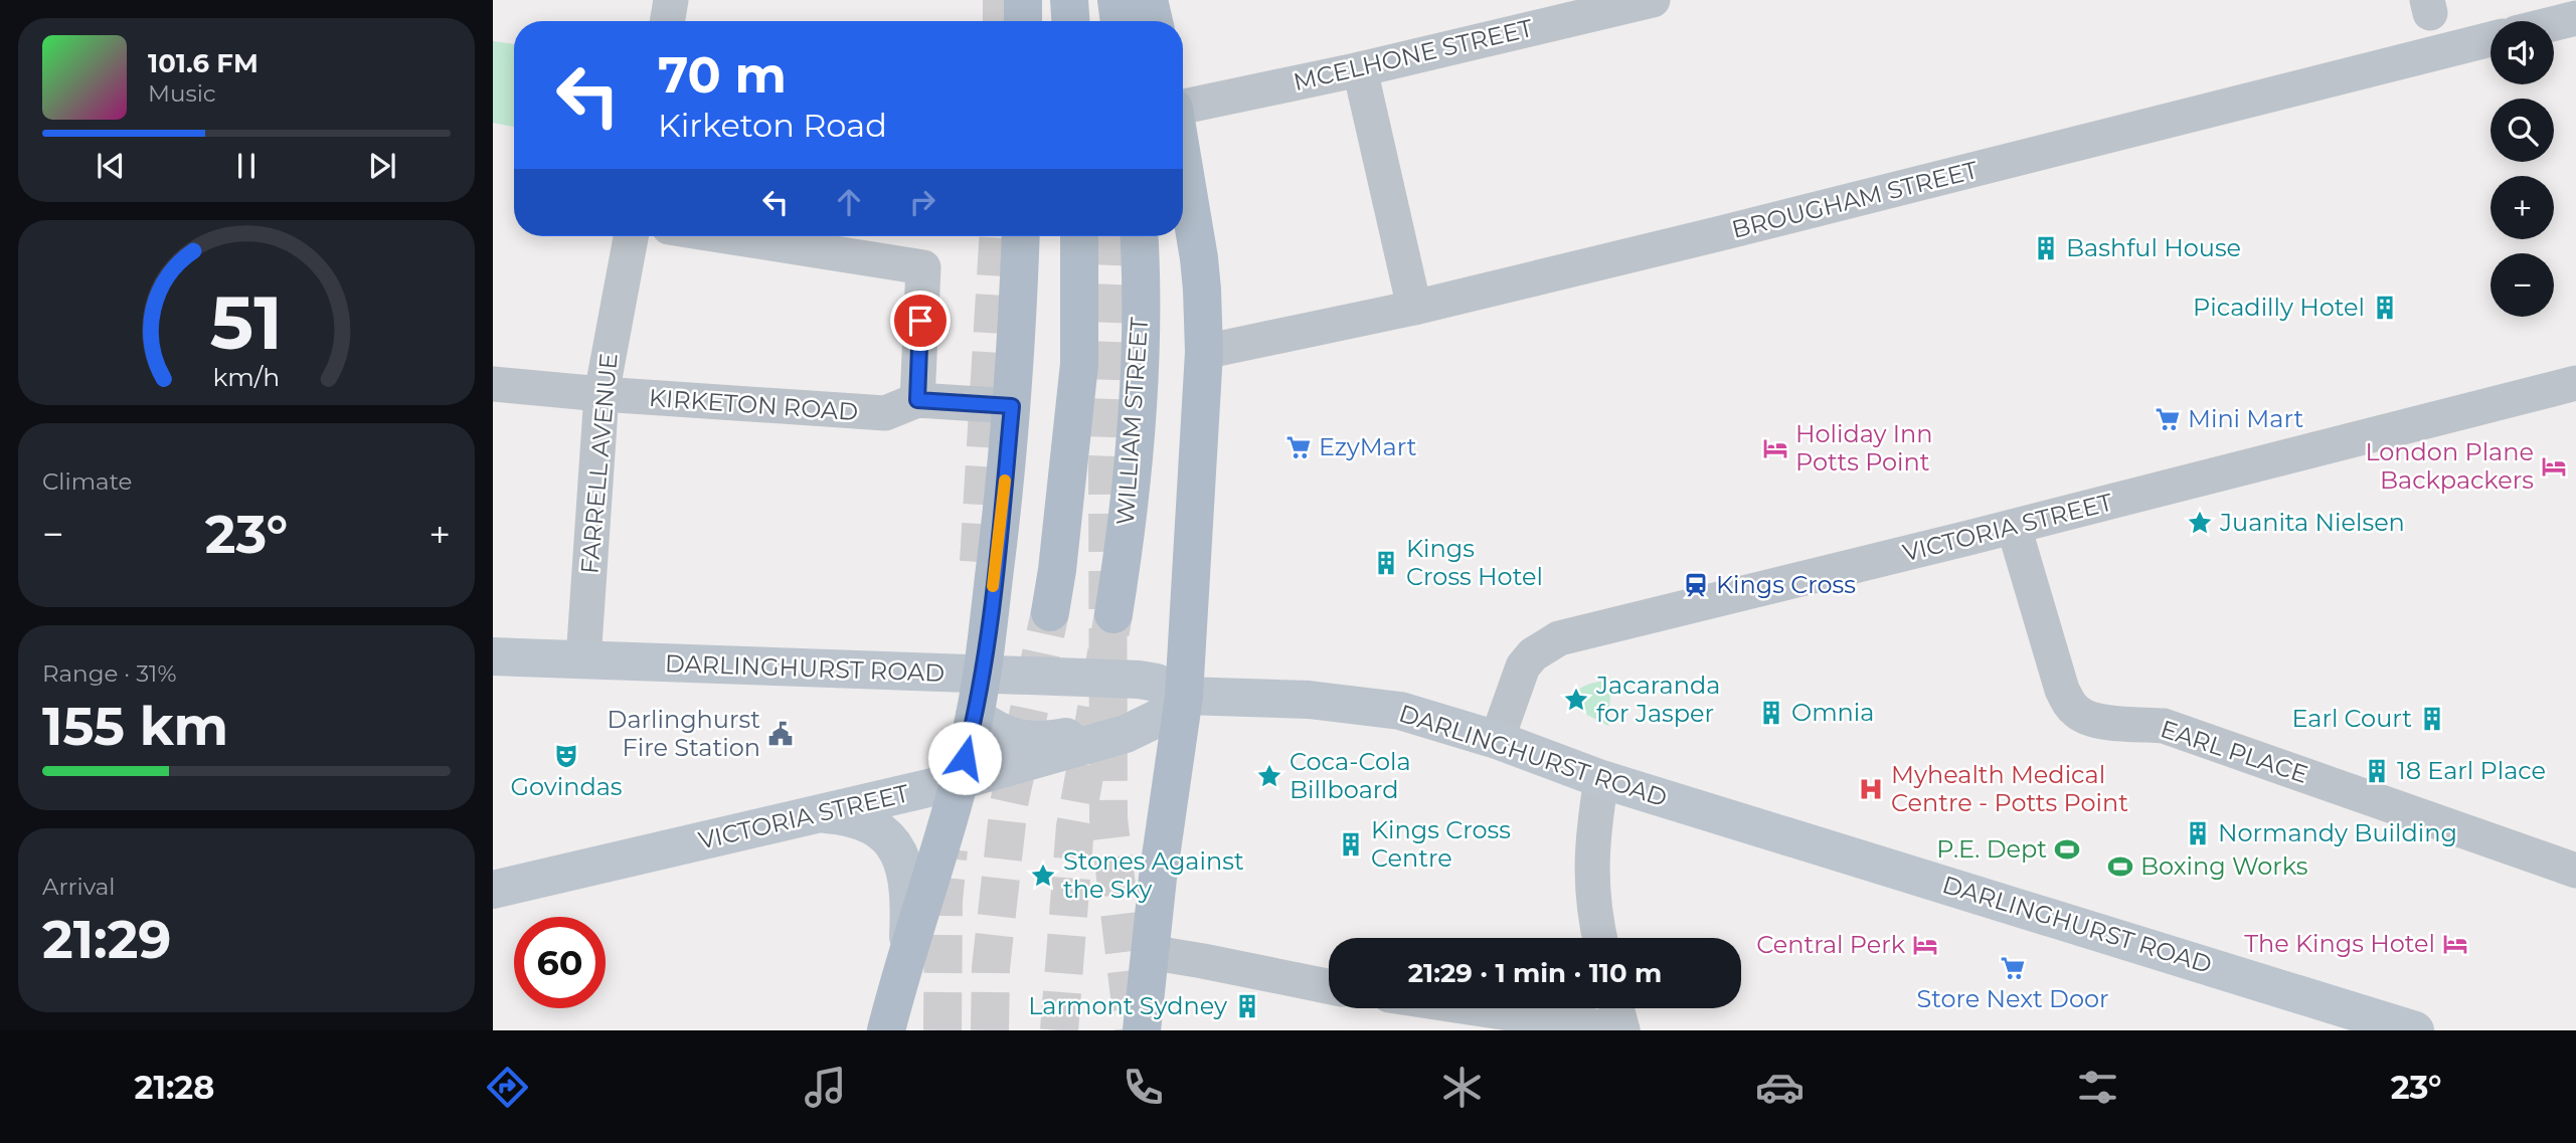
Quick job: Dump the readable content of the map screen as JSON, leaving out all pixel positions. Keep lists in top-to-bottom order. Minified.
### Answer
{"streets":{"main road":["WILLIAM STREET"],"street":["MCELHONE STREET","BROUGHAM STREET","KIRKETON ROAD","FARRELL AVENUE","VICTORIA STREET","DARLINGHURST ROAD","EARL PLACE"]},"crossings":[["KIRKETON ROAD","FARRELL AVENUE"],["FARRELL AVENUE","DARLINGHURST ROAD"],["VICTORIA STREET","DARLINGHURST ROAD"],["VICTORIA STREET","EARL PLACE"]],"places":{"building":["Bashful House","Picadilly Hotel","Kings Cross Hotel","Omnia","Earl Court","18 Earl Place","Normandy Building","Kings Cross Centre","Larmont Sydney"],"supermarket":["Mini Mart","EzyMart","Store Next Door"],"hotel":["Holiday Inn Potts Point","London Plane Backpackers","The Kings Hotel","Central Perk"],"place":["Juanita Nielsen","Jacaranda for Jasper","Coca-Cola Billboard","Stones Against the Sky"],"station":["Kings Cross"],"public building":["Darlinghurst Fire Station"],"theatre":["Govindas"],"hospital":["Myhealth Medical Centre - Potts Point"],"sports":["P.E. Dept","Boxing Works"]},"page":{"map_buttons":["+","−"],"turn":["70 m","Kirketon Road"],"song":["101.6 FM","Music"],"tile":["Climate",["Range · 31%","155 km"],["Arrival","21:29"]],"heat":["−","23°","+"],"limit":"60","trip":"21:29 · 1 min · 110 m","tabs":["21:28","23°"],"gauge":["51","km/h"]}}
